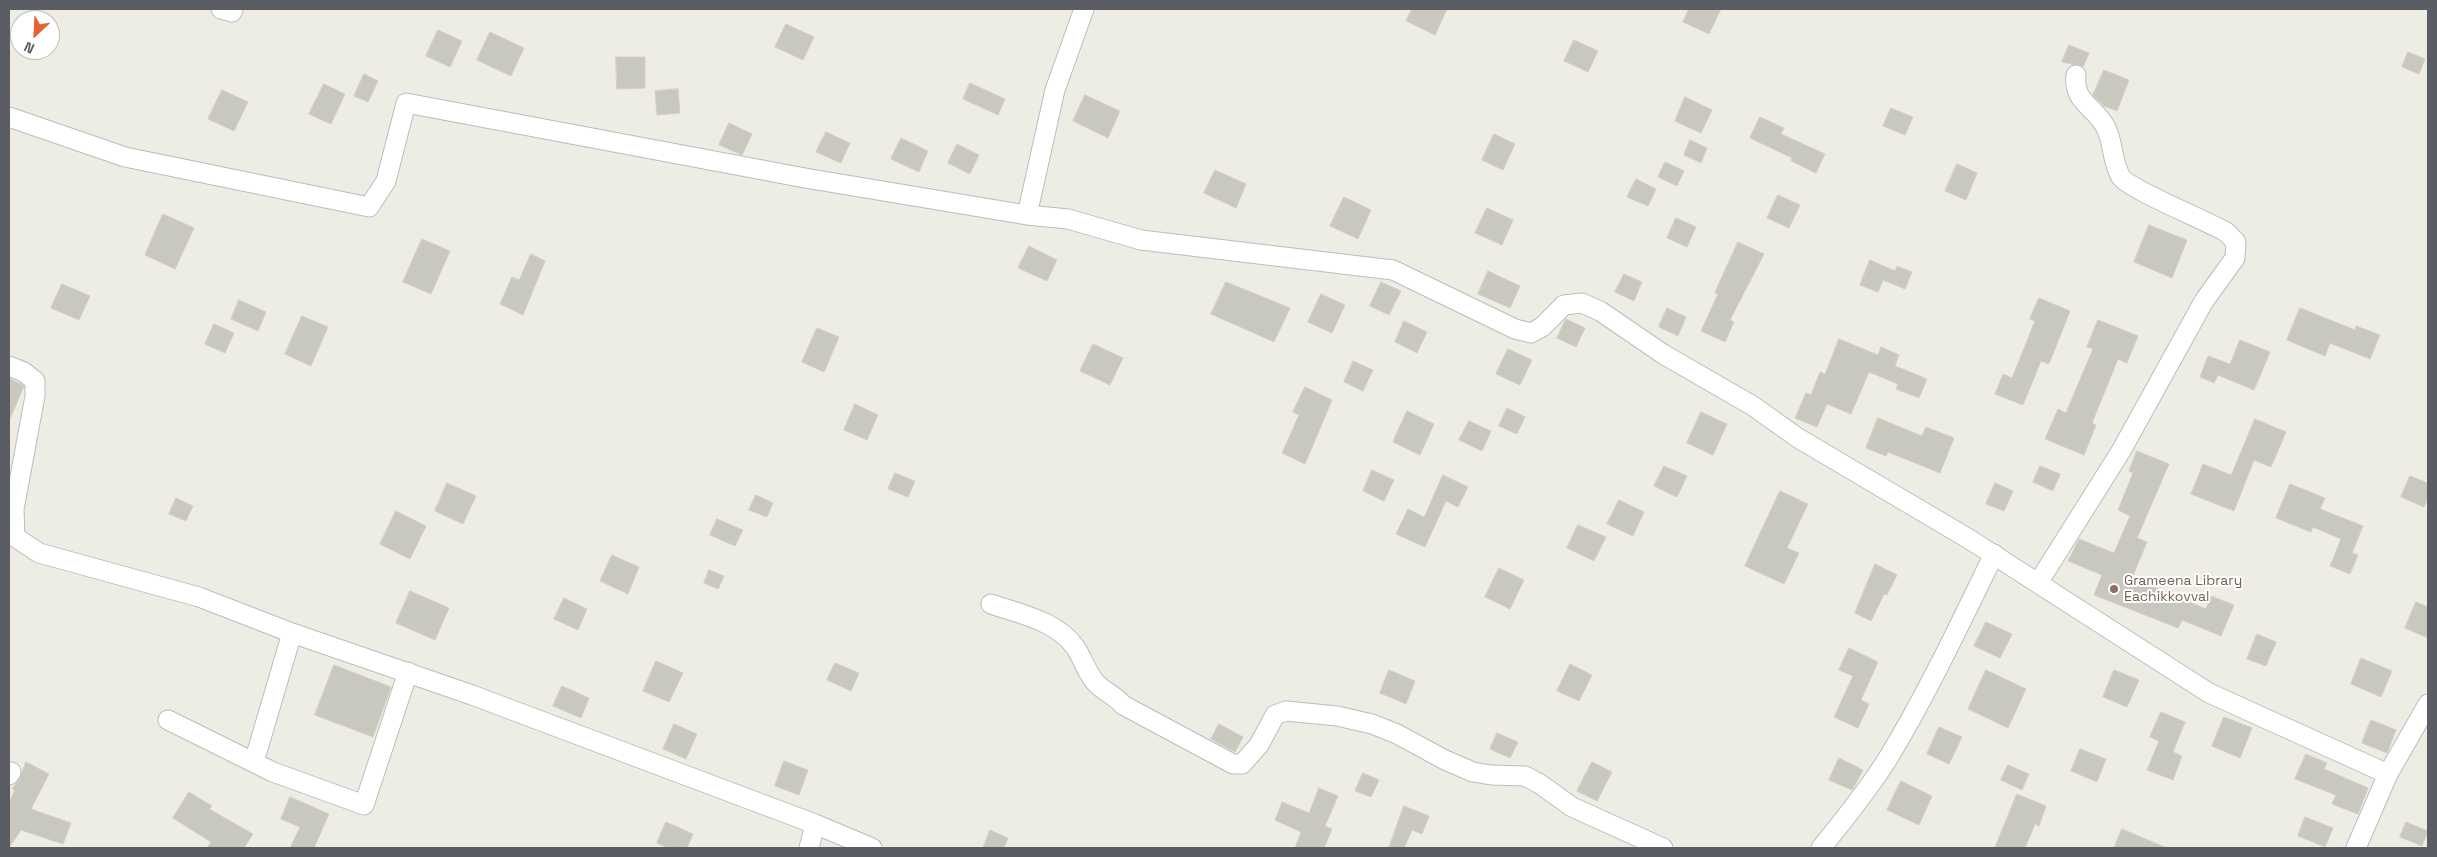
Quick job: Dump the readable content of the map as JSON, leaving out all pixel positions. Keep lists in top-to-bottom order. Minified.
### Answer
{"places":["Grameena Library Eachikkovval"],"north":"bottom left"}
